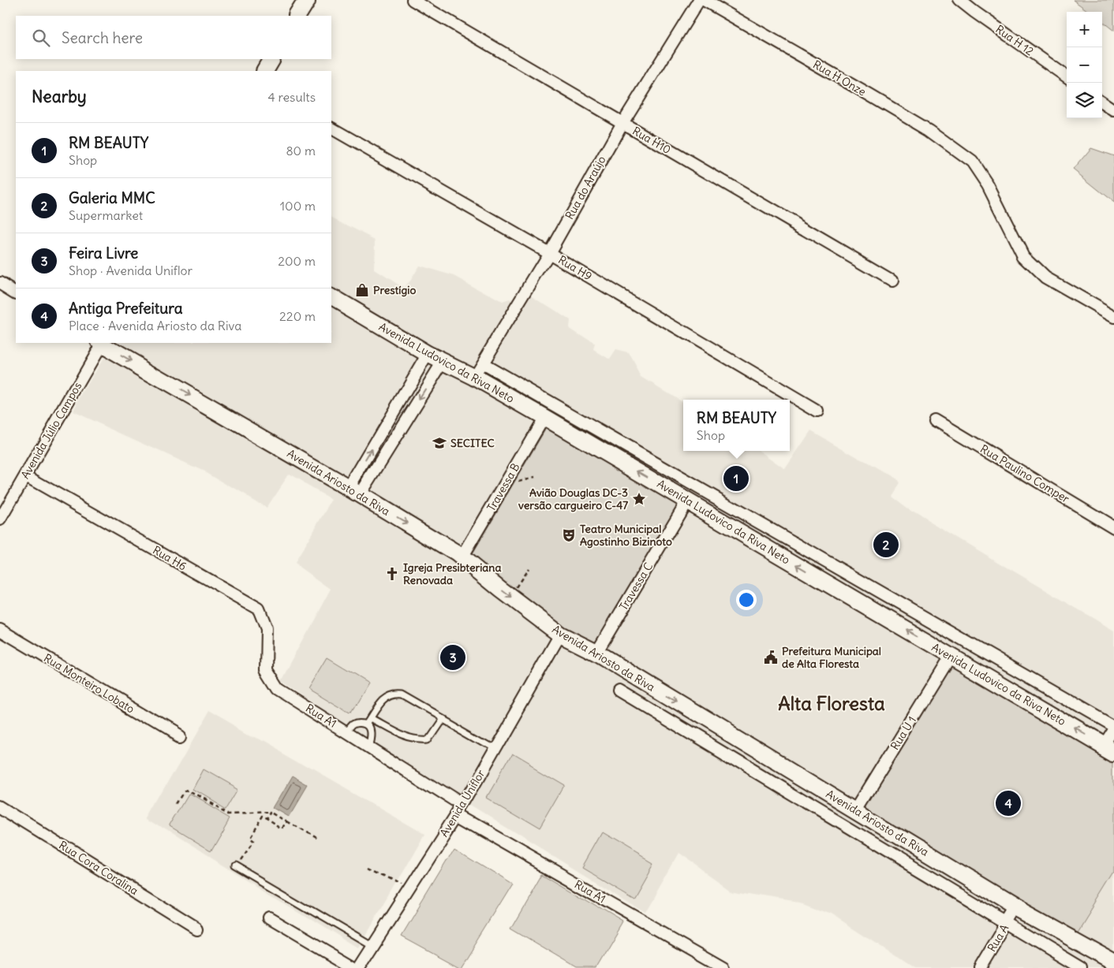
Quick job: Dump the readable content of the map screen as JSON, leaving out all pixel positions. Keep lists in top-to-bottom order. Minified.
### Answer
{"streets":{"street":["Rua H 12","Rua H Onze","Rua H10","Rua do Araújo","Rua H9","Avenida Ludovico da Riva Neto","Avenida Júlio Campos","Rua Paulino Comper","Avenida Ariosto da Riva","Travessa B","Rua H6","Travessa C","Rua Monteiro Lobato","Rua A1","Rua U 1","Avenida Uniflor","Rua Cora Coralina","Rua A"]},"crossings":[["Rua H10","Rua do Araújo"],["Rua do Araújo","Rua H9"],["Rua do Araújo","Avenida Ludovico da Riva Neto"],["Avenida Ludovico da Riva Neto","Travessa B"],["Avenida Ludovico da Riva Neto","Travessa C"],["Avenida Ludovico da Riva Neto","Rua U 1"],["Avenida Júlio Campos","Avenida Ariosto da Riva"],["Avenida Júlio Campos","Rua H6"],["Avenida Ariosto da Riva","Travessa B"],["Avenida Ariosto da Riva","Travessa C"],["Avenida Ariosto da Riva","Rua U 1"],["Avenida Ariosto da Riva","Avenida Uniflor"],["Avenida Ariosto da Riva","Rua A"],["Rua H6","Rua A1"],["Rua A1","Avenida Uniflor"]],"districts":["Alta Floresta"],"places":{"shop":["Prestígio"],"school or university":["SECITEC"],"place":["Avião Douglas DC-3 versão cargueiro C-47"],"theatre":["Teatro Municipal Agostinho Bizinoto"],"church":["Igreja Presibteriana Renovada"],"public building":["Prefeitura Municipal de Alta Floresta"]},"page":{"map_buttons":["+","−"],"search":"Search here","heading":["Nearby","4 results"],"list":[{"mark":"1","name":"RM BEAUTY","note":"Shop","value":"80 m"},{"mark":"2","name":"Galeria MMC","note":"Supermarket","value":"100 m"},{"mark":"3","name":"Feira Livre","note":"Shop · Avenida Uniflor","value":"200 m"},{"mark":"4","name":"Antiga Prefeitura","note":"Place · Avenida Ariosto da Riva","value":"220 m"}],"popup":["RM BEAUTY","Shop"],"pins":["1","2","3","4"]}}
